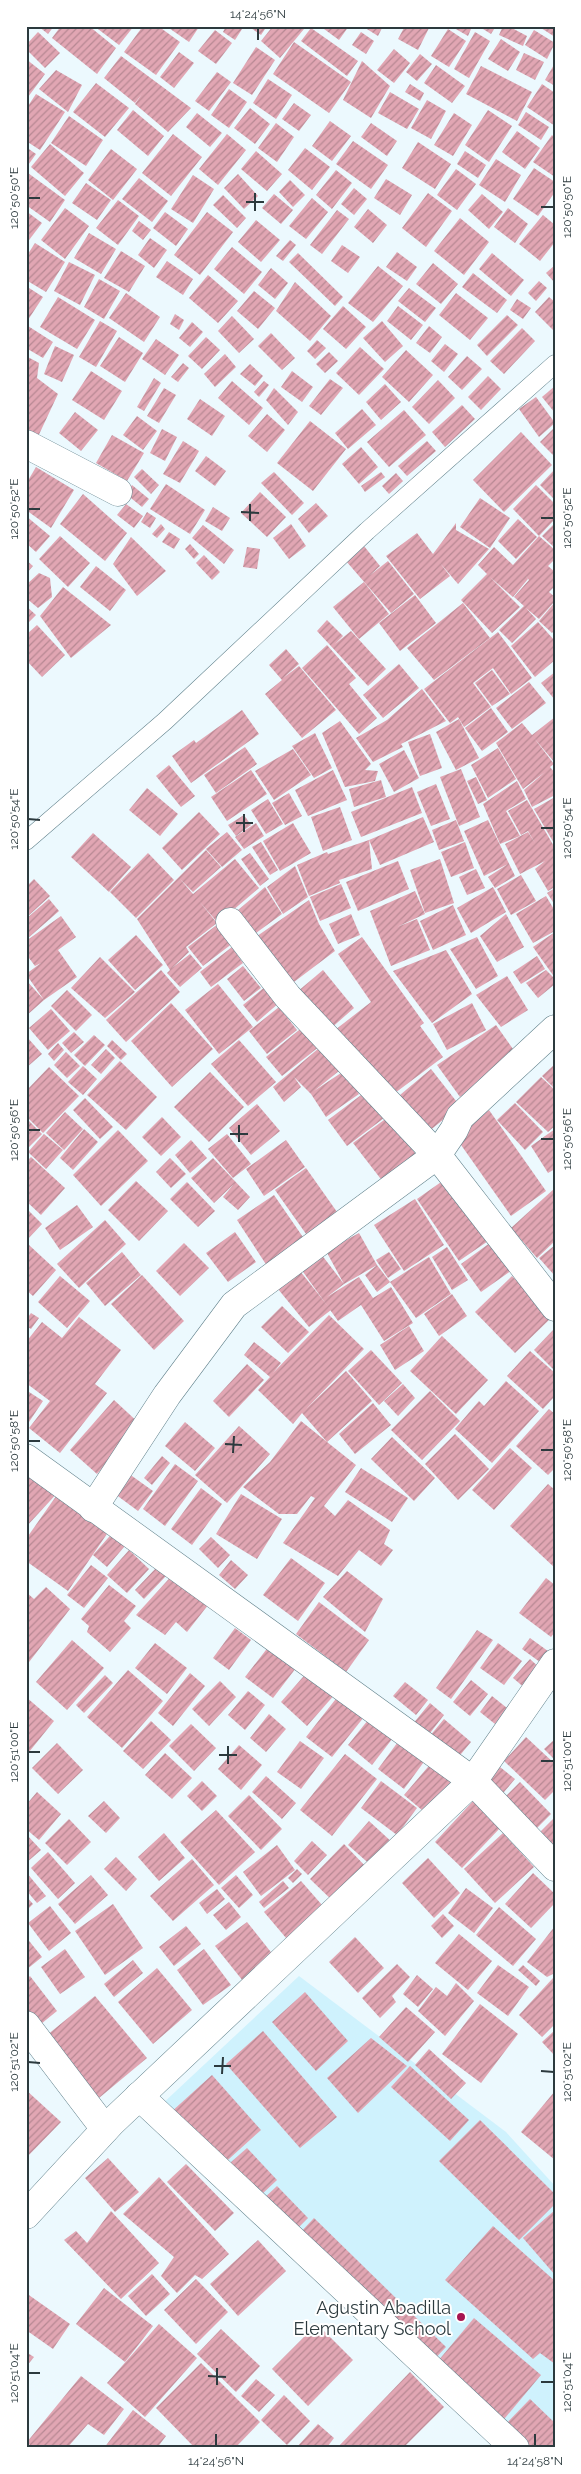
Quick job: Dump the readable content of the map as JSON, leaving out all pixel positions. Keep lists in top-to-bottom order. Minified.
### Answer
{"places":["Agustin Abadilla Elementary School"],"coordinates":["14°24'56\"N","120°50'50\"E","120°50'52\"E","120°50'54\"E","120°50'56\"E","120°50'58\"E","120°51'00\"E","120°51'02\"E","120°51'04\"E","14°24'58\"N"]}
